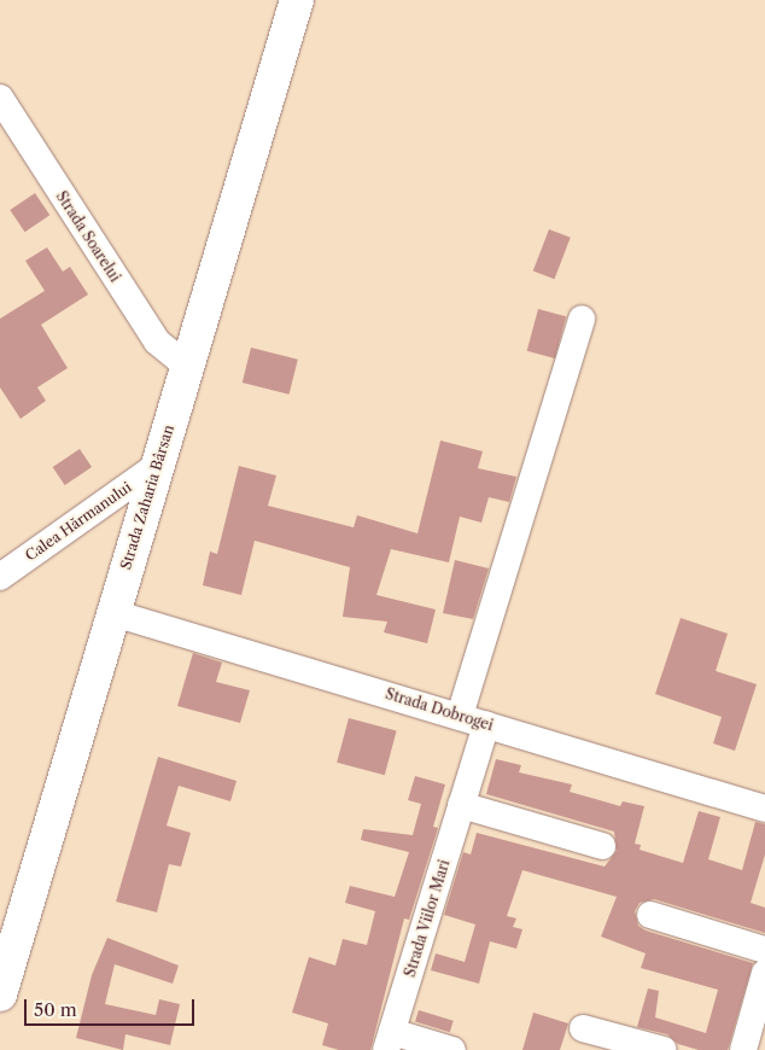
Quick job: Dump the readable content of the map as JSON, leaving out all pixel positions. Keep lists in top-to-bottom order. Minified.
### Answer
{"streets":{"main road":["Strada Zaharia Bârsan"],"street":["Strada Soarelui","Calea Hărmanului","Strada Dobrogei","Strada Viilor Mari"]},"crossings":[["Strada Soarelui","Strada Zaharia Bârsan"],["Strada Zaharia Bârsan","Calea Hărmanului"],["Strada Zaharia Bârsan","Strada Dobrogei"],["Strada Dobrogei","Strada Viilor Mari"]],"scale_bar":"50 m"}
